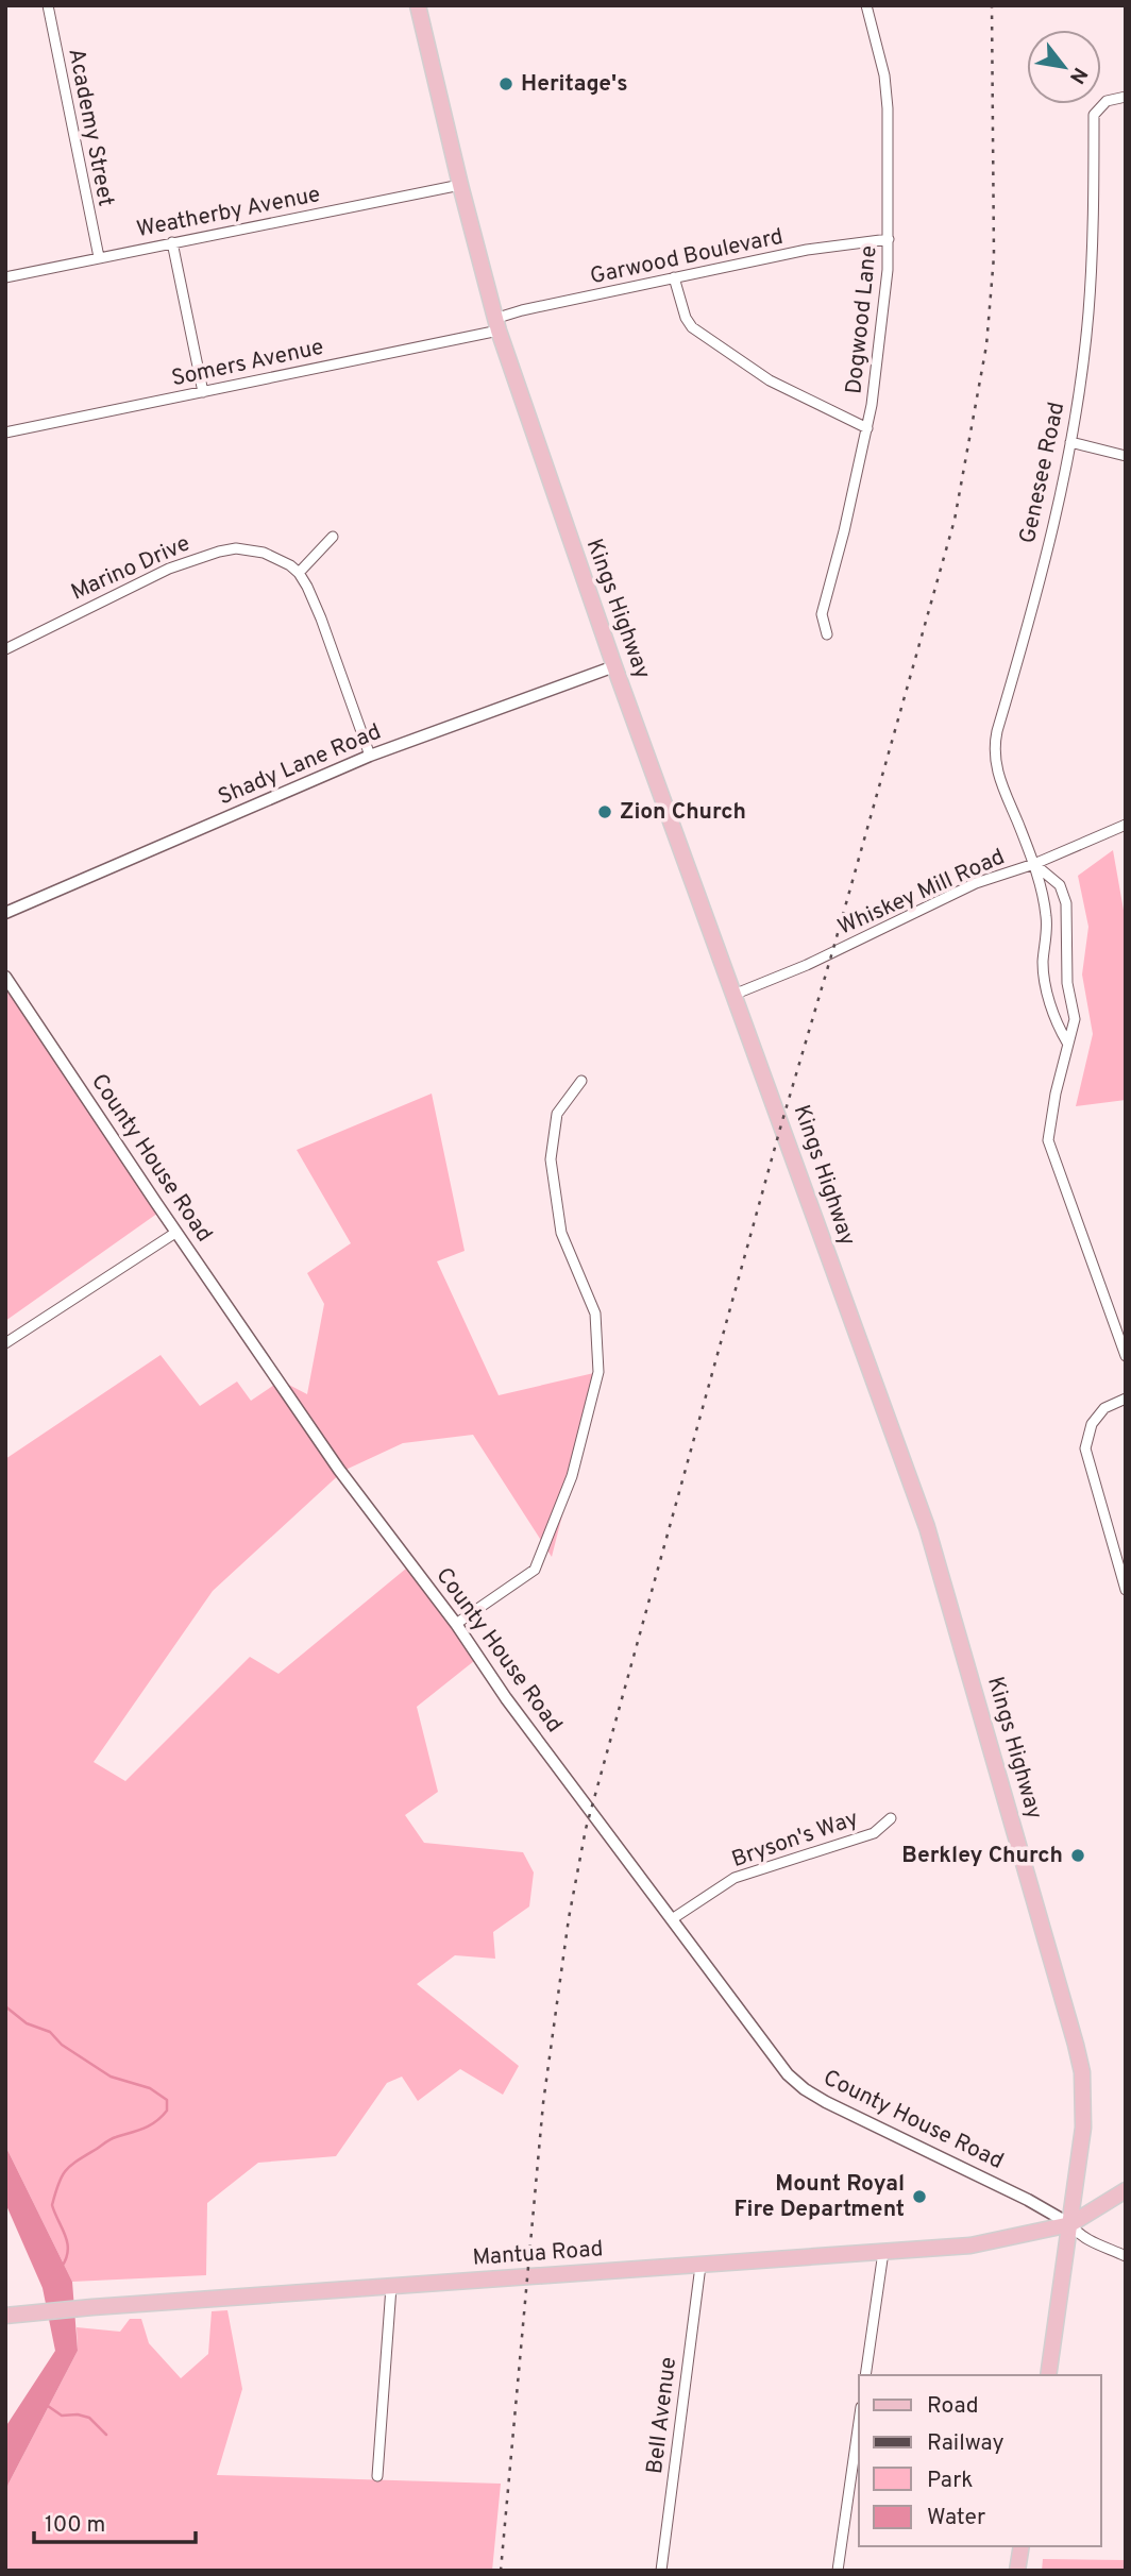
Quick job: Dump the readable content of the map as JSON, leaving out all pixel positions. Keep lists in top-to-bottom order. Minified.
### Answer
{"streets":{"main road":["Kings Highway","Mantua Road"],"street":["Academy Street","Weatherby Avenue","Garwood Boulevard","Dogwood Lane","Somers Avenue","Genesee Road","Marino Drive","Shady Lane Road","Whiskey Mill Road","County House Road","Bryson's Way","Bell Avenue"]},"crossings":[["Academy Street","Weatherby Avenue"],["Weatherby Avenue","Kings Highway"],["Garwood Boulevard","Dogwood Lane"],["Garwood Boulevard","Somers Avenue"],["Garwood Boulevard","Kings Highway"],["Somers Avenue","Kings Highway"],["Genesee Road","Whiskey Mill Road"],["Kings Highway","Shady Lane Road"],["Kings Highway","Whiskey Mill Road"],["Kings Highway","County House Road"],["Kings Highway","Mantua Road"],["County House Road","Bryson's Way"],["County House Road","Mantua Road"],["Mantua Road","Bell Avenue"]],"places":["Heritage's","Zion Church","Berkley Church","Mount Royal Fire Department"],"legend":["Road","Railway","Park","Water"],"scale_bar":"100 m","north":"bottom right"}
